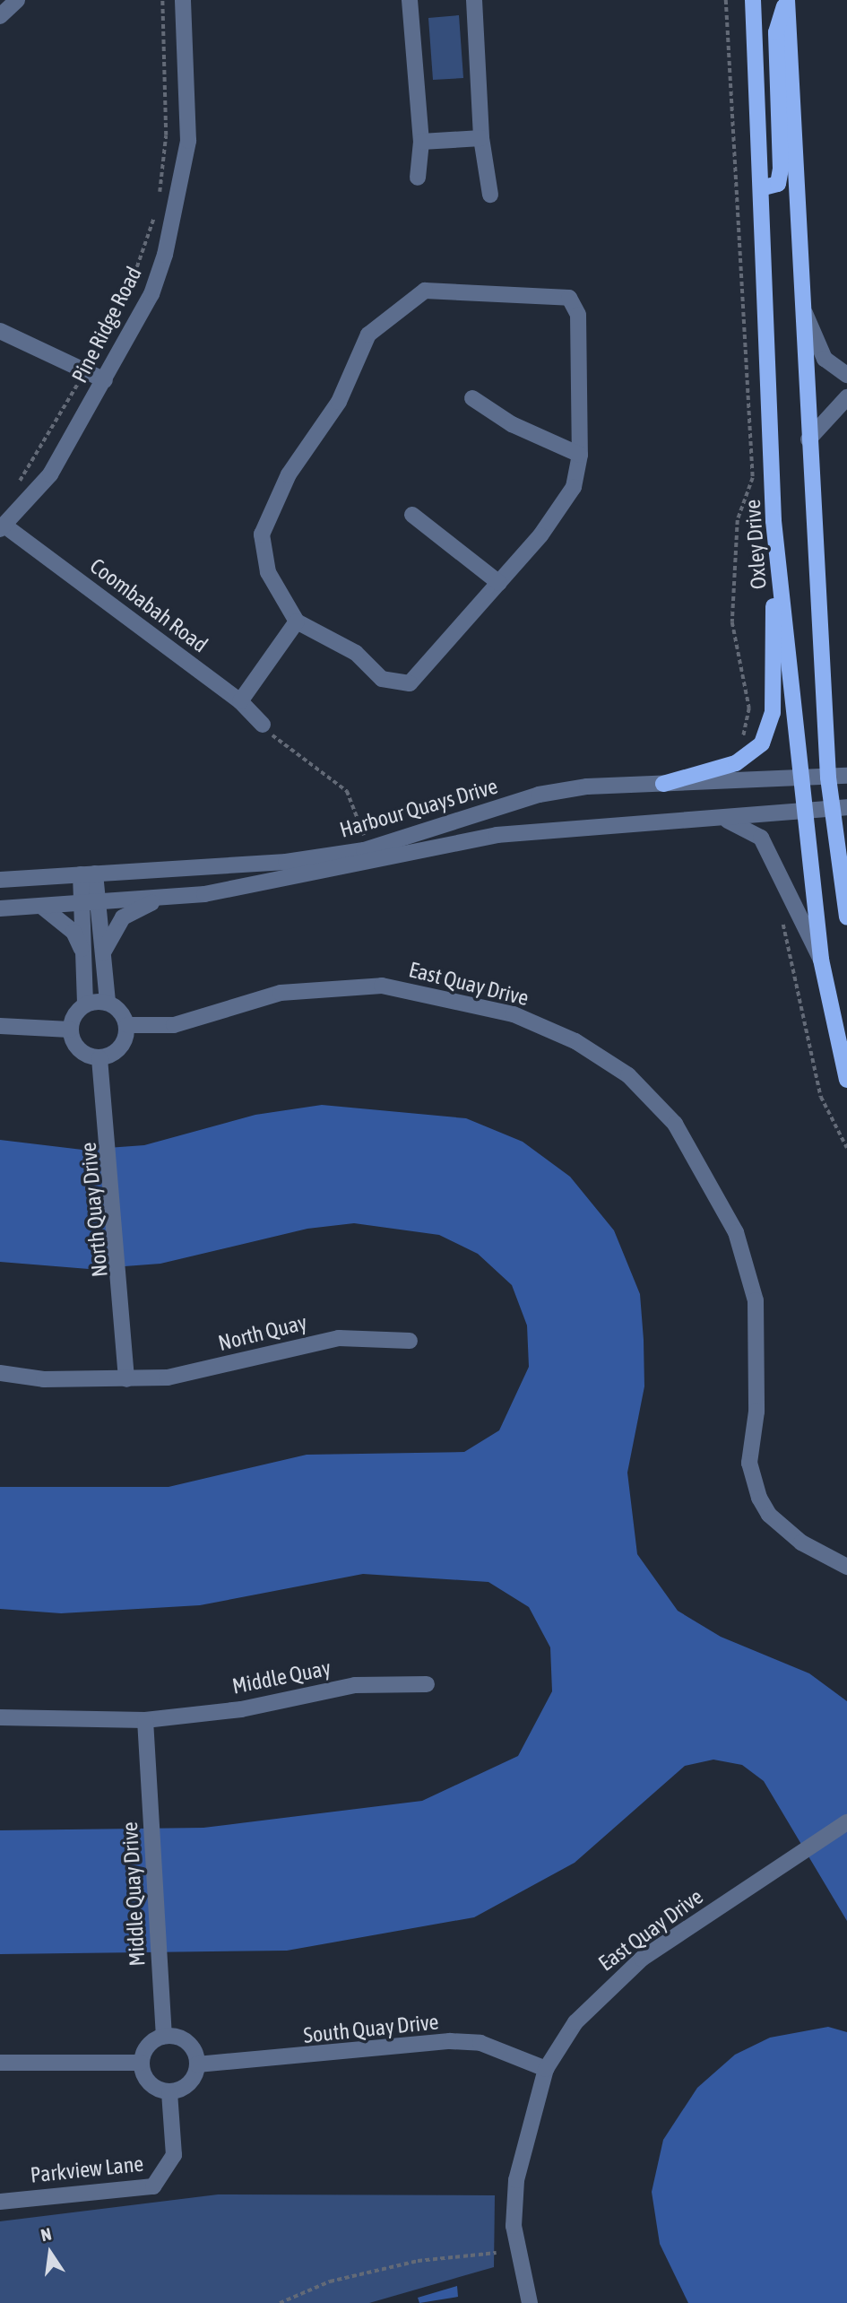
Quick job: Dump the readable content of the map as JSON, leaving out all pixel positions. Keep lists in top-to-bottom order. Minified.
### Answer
{"streets":{"main road":["Oxley Drive"],"street":["Pine Ridge Road","Coombabah Road","Harbour Quays Drive","East Quay Drive","North Quay Drive","North Quay","Middle Quay","Middle Quay Drive","South Quay Drive","Parkview Lane"]},"crossings":[["Pine Ridge Road","Coombabah Road"],["Oxley Drive","Harbour Quays Drive"],["East Quay Drive","North Quay Drive"],["East Quay Drive","South Quay Drive"],["North Quay Drive","North Quay"],["Middle Quay","Middle Quay Drive"],["Middle Quay Drive","South Quay Drive"],["Middle Quay Drive","Parkview Lane"],["South Quay Drive","Parkview Lane"]],"north":"top"}
